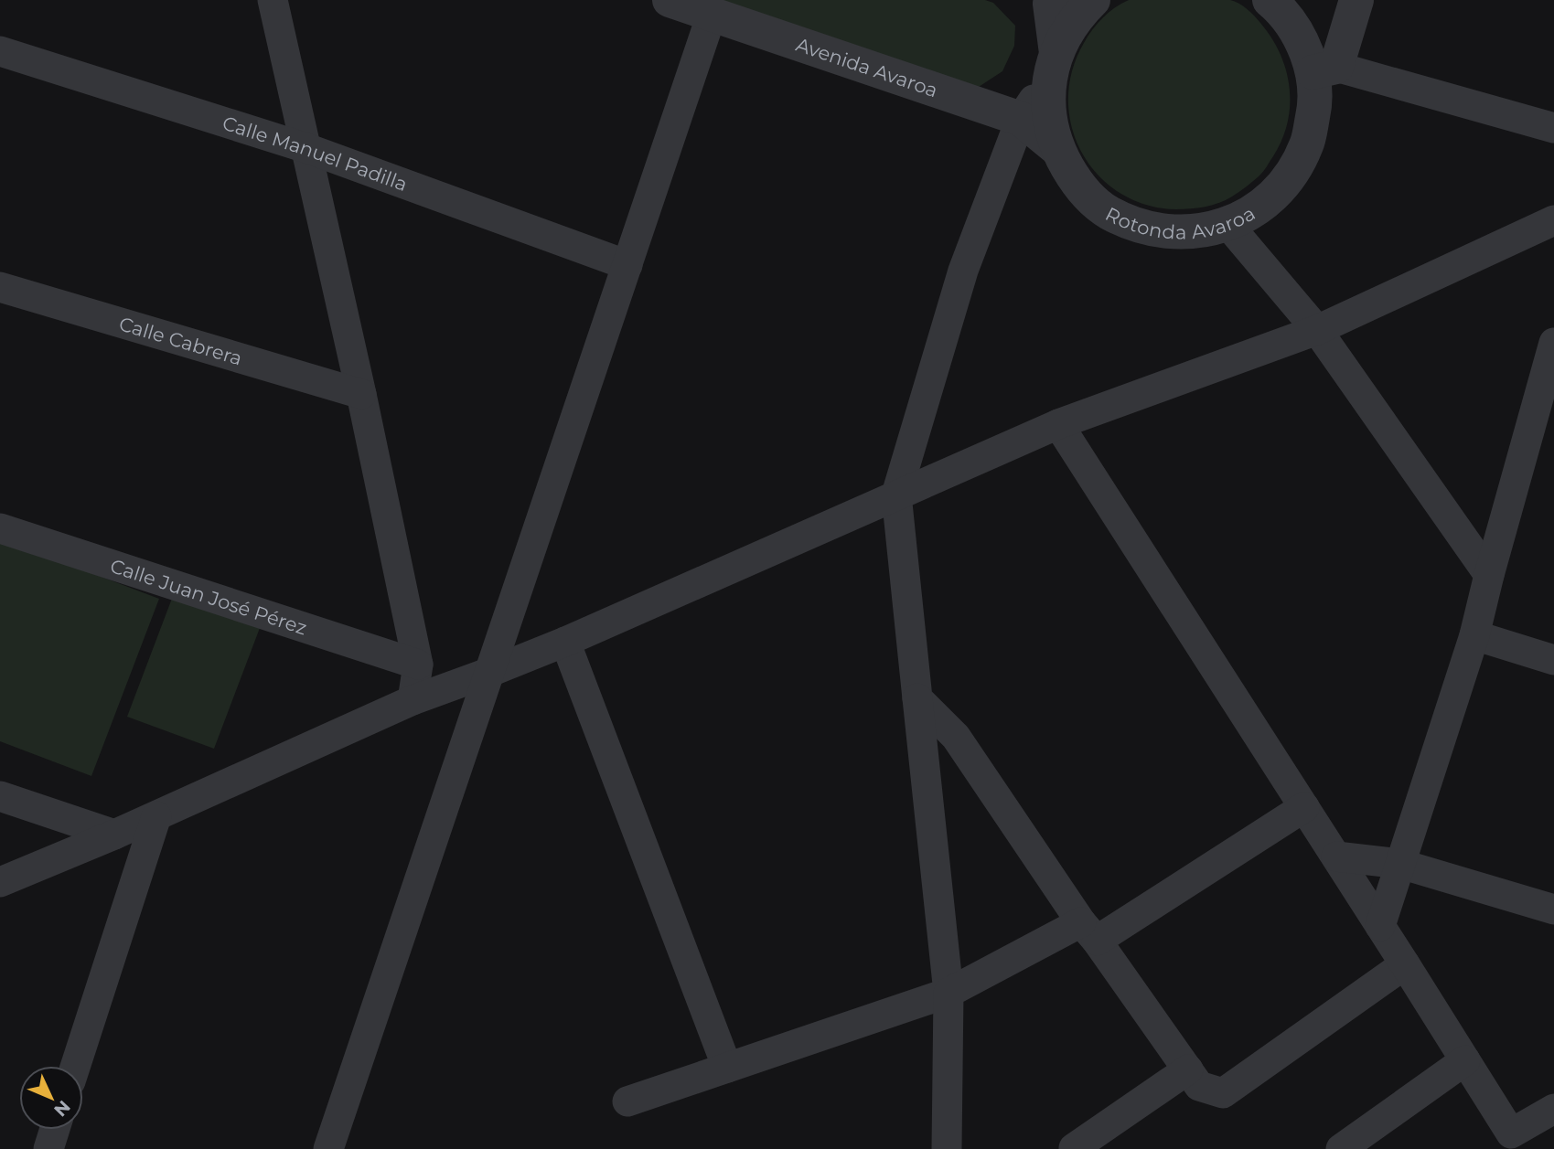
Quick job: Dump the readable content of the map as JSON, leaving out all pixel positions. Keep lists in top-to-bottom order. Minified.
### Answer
{"streets":{"street":["Avenida Avaroa","Calle Manuel Padilla","Rotonda Avaroa","Calle Cabrera","Calle Juan José Pérez"]},"crossings":[["Avenida Avaroa","Rotonda Avaroa"]],"north":"bottom right"}
